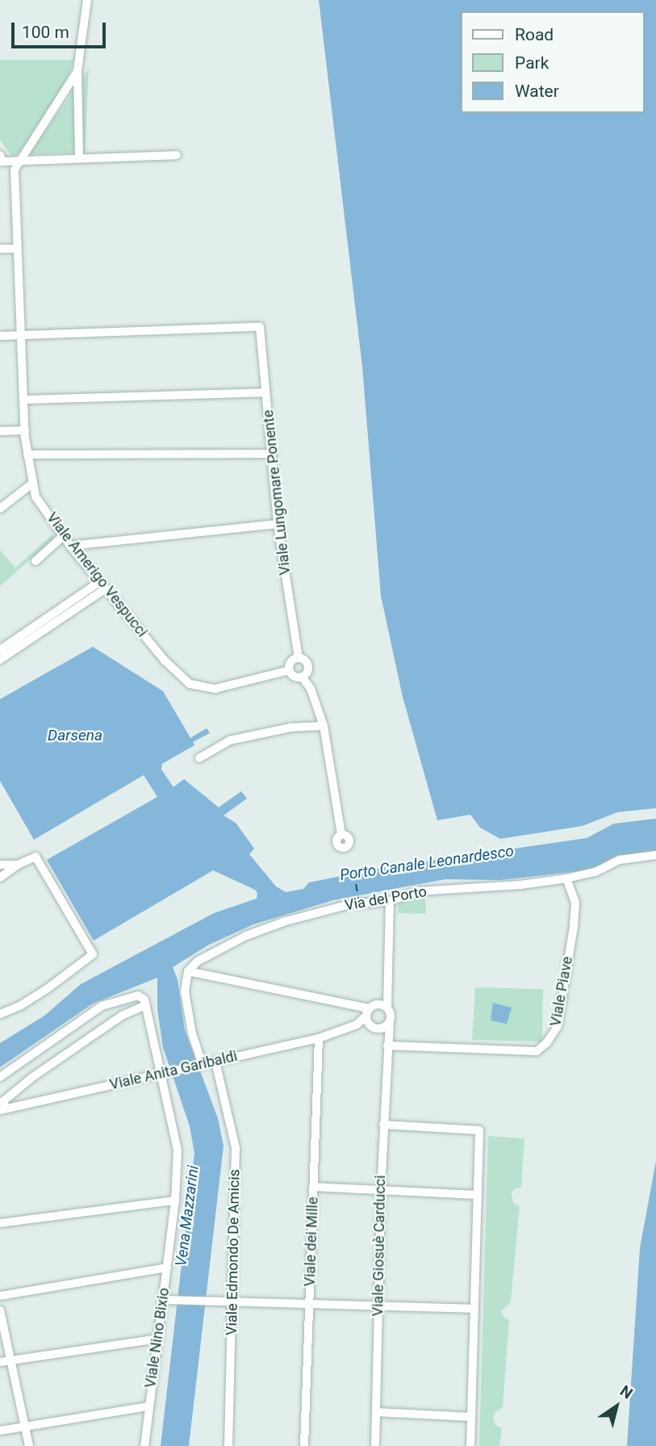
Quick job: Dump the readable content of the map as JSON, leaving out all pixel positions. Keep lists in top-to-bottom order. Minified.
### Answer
{"streets":{"street":["Viale Lungomare Ponente","Viale Amerigo Vespucci","Via del Porto","Viale Piave","Viale Anita Garibaldi","Viale dei Mille","Viale Giosuè Carducci","Viale Edmondo De Amicis","Viale Nino Bixio"]},"crossings":[["Viale Lungomare Ponente","Viale Amerigo Vespucci"],["Via del Porto","Viale Piave"],["Viale Piave","Viale Giosuè Carducci"],["Viale Anita Garibaldi","Viale dei Mille"],["Viale Anita Garibaldi","Viale Giosuè Carducci"],["Viale Anita Garibaldi","Viale Edmondo De Amicis"],["Viale Anita Garibaldi","Viale Nino Bixio"]],"water":["Darsena","Porto Canale Leonardesco","Vena Mazzarini"],"legend":["Road","Park","Water"],"scale_bar":"100 m","north":"top right"}
